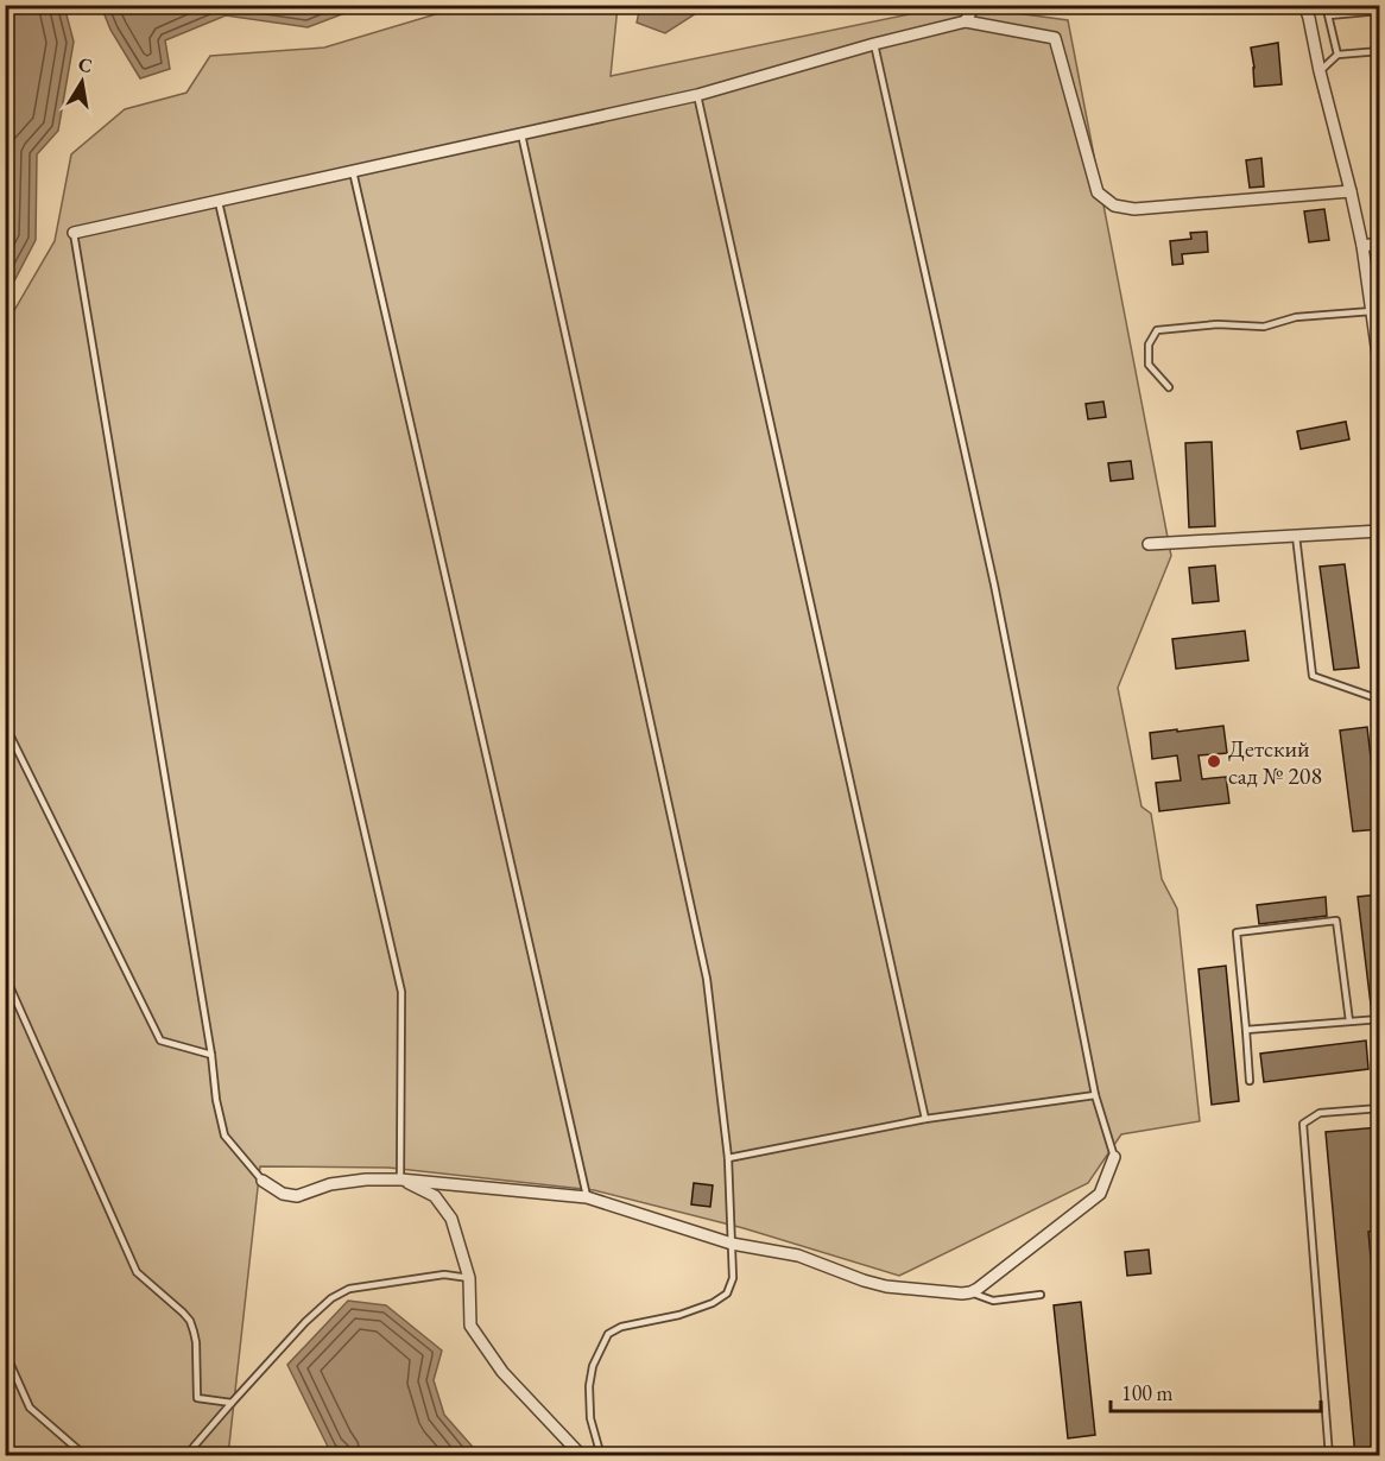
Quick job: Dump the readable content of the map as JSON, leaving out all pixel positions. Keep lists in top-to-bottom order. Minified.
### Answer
{"places":["Детский сад № 208"],"scale_bar":"100 m","north":"top"}
